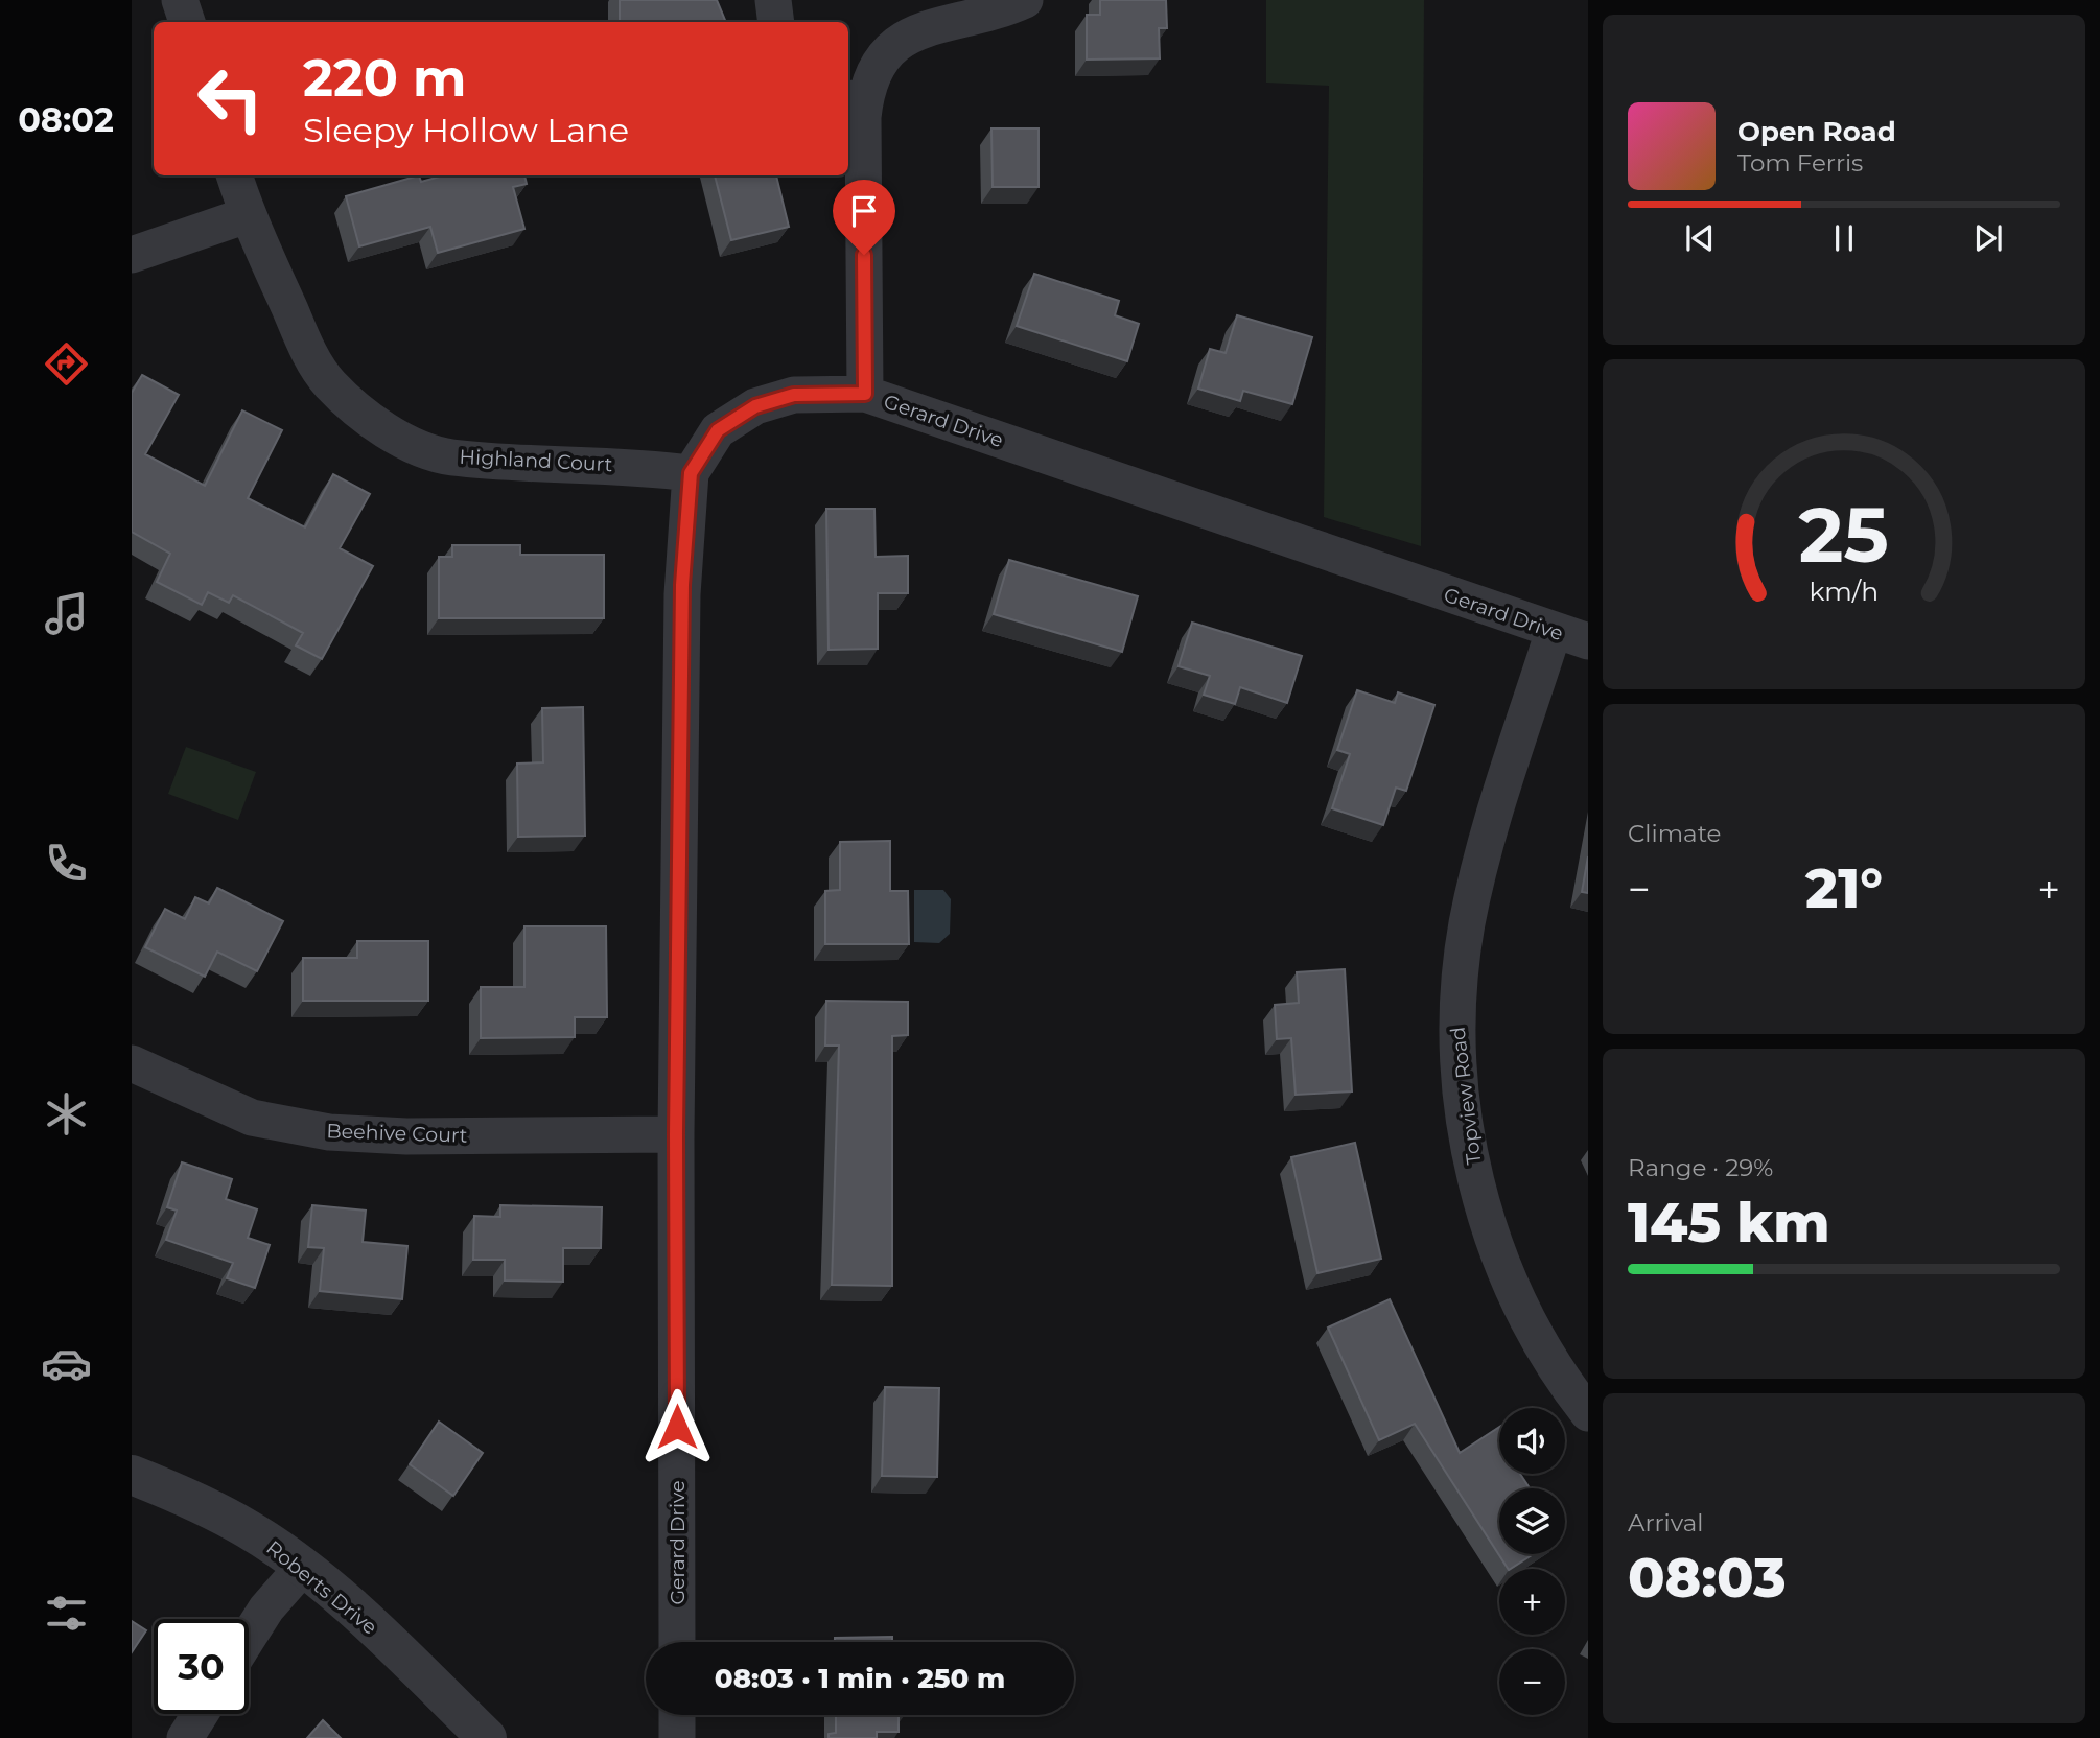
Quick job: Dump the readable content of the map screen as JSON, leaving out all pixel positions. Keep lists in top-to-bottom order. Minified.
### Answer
{"streets":{"street":["Gerard Drive","Highland Court","Topview Road","Beehive Court","Roberts Drive"]},"crossings":[["Gerard Drive","Highland Court"],["Gerard Drive","Topview Road"],["Gerard Drive","Beehive Court"]],"page":{"tabs":"08:02","turn":["220 m","Sleepy Hollow Lane"],"song":["Open Road","Tom Ferris"],"tile":["Climate",["Range · 29%","145 km"],["Arrival","08:03"]],"heat":["−","21°","+"],"map_buttons":["+","−"],"limit":"30","trip":"08:03 · 1 min · 250 m","gauge":["25","km/h"]}}
